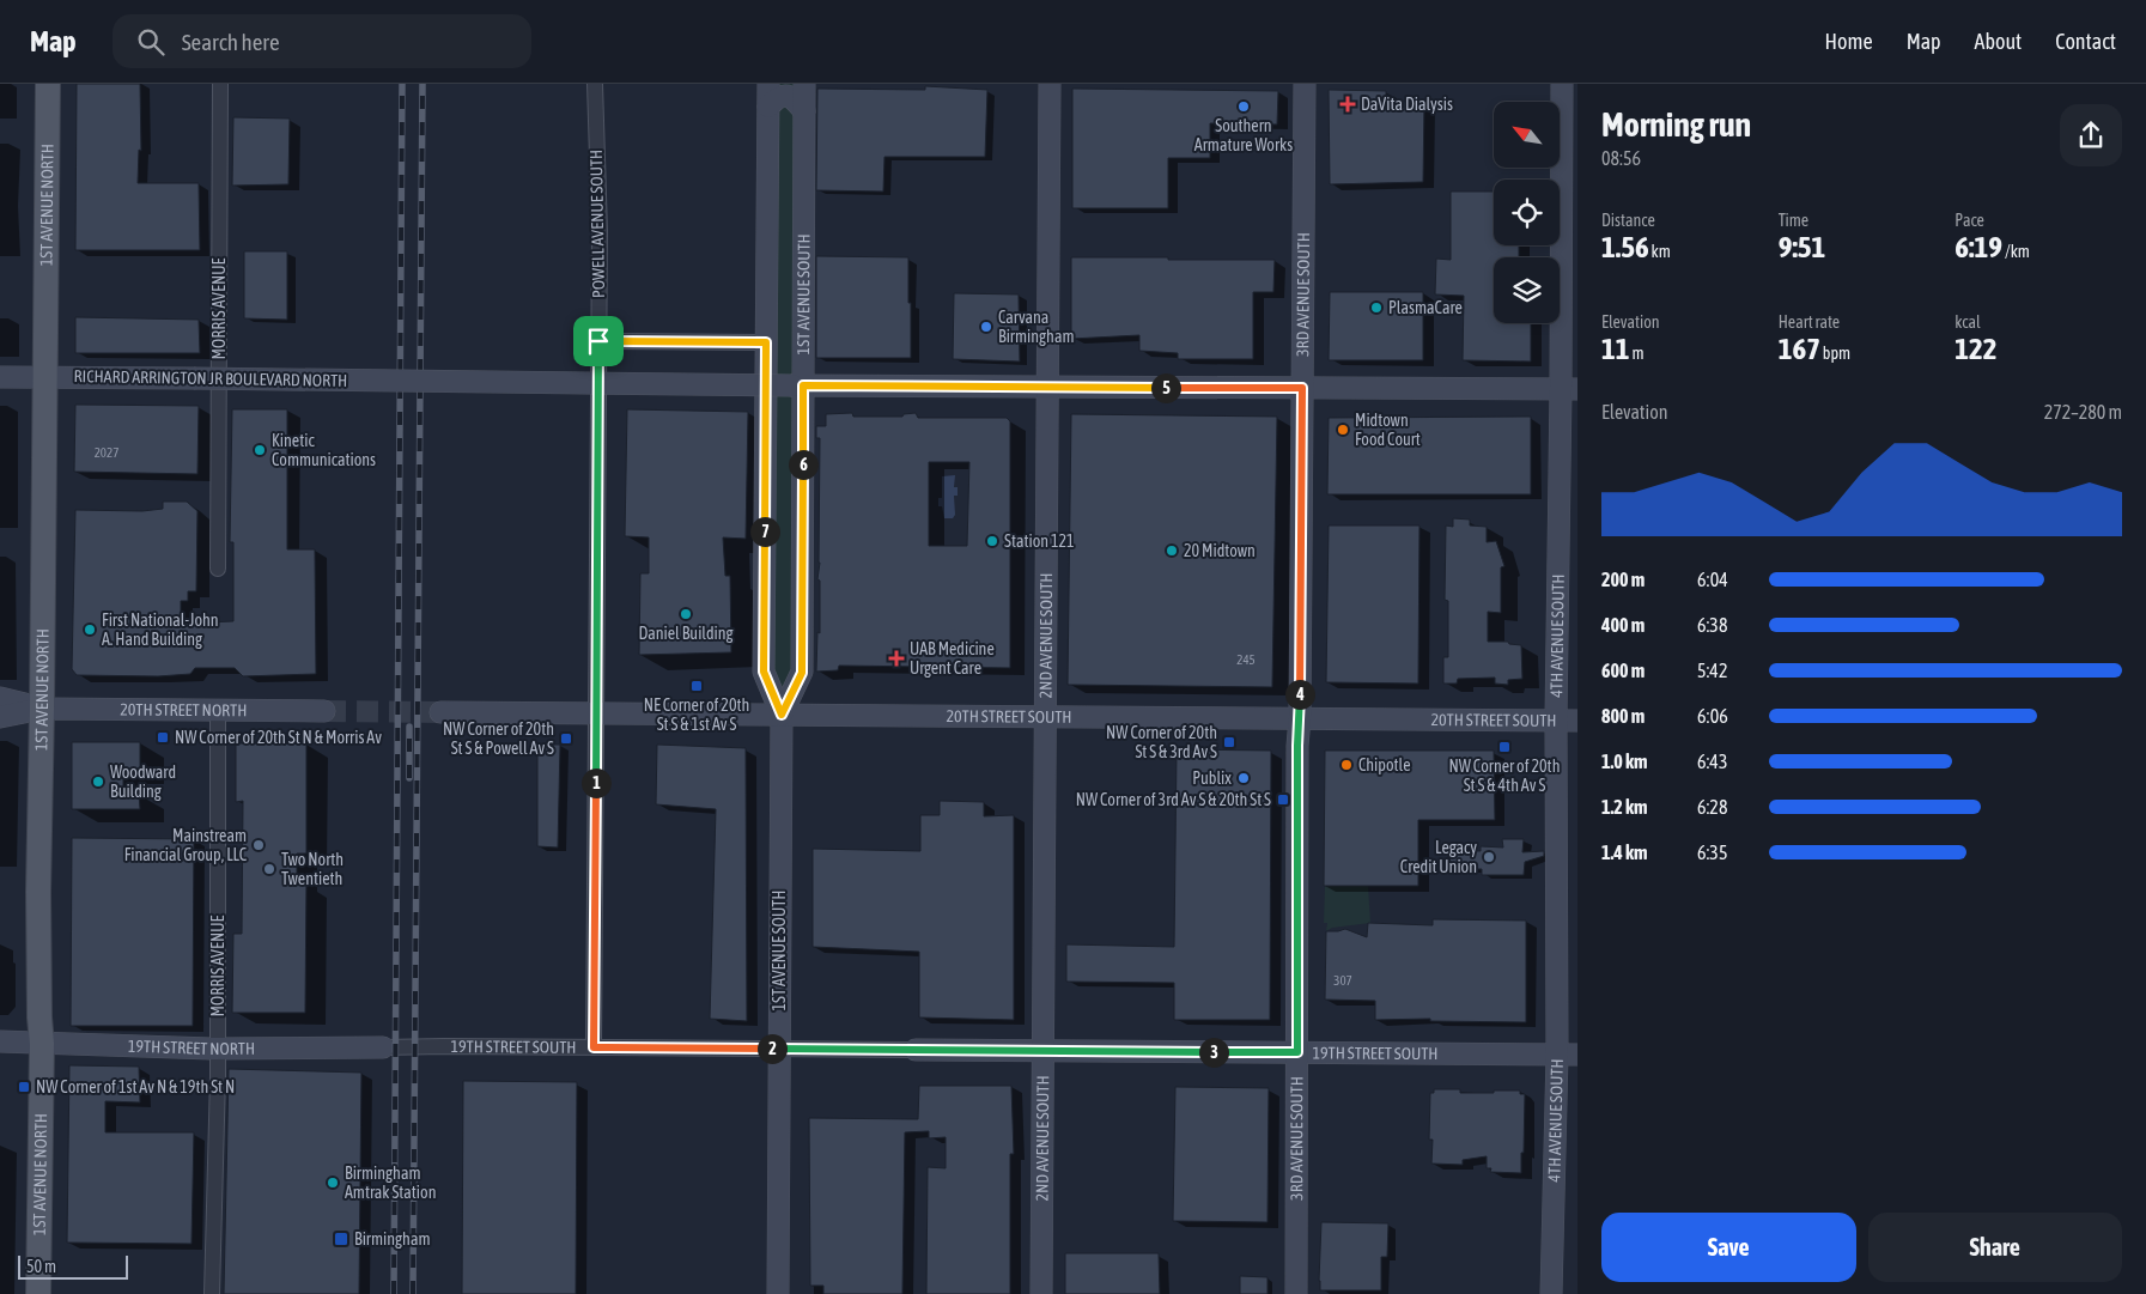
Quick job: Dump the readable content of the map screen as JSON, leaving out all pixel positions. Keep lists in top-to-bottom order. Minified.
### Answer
{"streets":{"main road":["1ST AVENUE NORTH"],"street":["POWELL AVENUE SOUTH","1ST AVENUE SOUTH","3RD AVENUE SOUTH","MORRIS AVENUE","RICHARD ARRINGTON JR BOULEVARD NORTH","2ND AVENUE SOUTH","4TH AVENUE SOUTH","20TH STREET NORTH","20TH STREET SOUTH","19TH STREET SOUTH","19TH STREET NORTH"]},"crossings":[["1ST AVENUE NORTH","RICHARD ARRINGTON JR BOULEVARD NORTH"],["1ST AVENUE NORTH","20TH STREET NORTH"],["1ST AVENUE NORTH","19TH STREET NORTH"],["POWELL AVENUE SOUTH","20TH STREET SOUTH"],["POWELL AVENUE SOUTH","19TH STREET SOUTH"],["1ST AVENUE SOUTH","RICHARD ARRINGTON JR BOULEVARD NORTH"],["1ST AVENUE SOUTH","20TH STREET SOUTH"],["1ST AVENUE SOUTH","19TH STREET SOUTH"],["3RD AVENUE SOUTH","RICHARD ARRINGTON JR BOULEVARD NORTH"],["3RD AVENUE SOUTH","20TH STREET SOUTH"],["3RD AVENUE SOUTH","19TH STREET SOUTH"],["MORRIS AVENUE","20TH STREET NORTH"],["MORRIS AVENUE","19TH STREET NORTH"],["RICHARD ARRINGTON JR BOULEVARD NORTH","2ND AVENUE SOUTH"],["RICHARD ARRINGTON JR BOULEVARD NORTH","4TH AVENUE SOUTH"],["2ND AVENUE SOUTH","20TH STREET SOUTH"],["2ND AVENUE SOUTH","19TH STREET SOUTH"],["4TH AVENUE SOUTH","20TH STREET SOUTH"],["4TH AVENUE SOUTH","19TH STREET SOUTH"],["19TH STREET SOUTH","19TH STREET NORTH"]],"places":{"health":["DaVita Dialysis","UAB Medicine Urgent Care"],"other":["Southern Armature Works","PlasmaCare","Carvana Birmingham","Midtown Food Court","Kinetic Communications","Station 121","20 Midtown","Daniel Building","First National-John A. Hand Building","Chipotle","Publix","Woodward Building","Mainstream Financial Group, LLC","Legacy Credit Union","Two North Twentieth","Birmingham Amtrak Station"],"transit":["NE Corner of 20th St S & 1st Av S","NW Corner of 20th St N & Morris Av","NW Corner of 20th St S & Powell Av S","NW Corner of 20th St S & 3rd Av S","NW Corner of 20th St S & 4th Av S","NW Corner of 3rd Av S & 20th St S","NW Corner of 1st Av N & 19th St N","Birmingham"]},"house_numbers":["2027","245","307"],"scale_bar":"50 m","north":"top left","page":{"header":"Map","search":"Search here","nav":["Home","Map","About","Contact"],"heading":["Morning run","08:56"],"stats":[["Distance","1.56 km"],["Time","9:51"],["Pace","6:19 /km"],["Elevation","11 m"],["Heart rate","167 bpm"],["kcal","122"]],"pins":["5","6","7","4","1","2","3"],"chart":["Elevation","272–280 m"],"list":[{"name":"200 m","note":"6:04"},{"name":"400 m","note":"6:38"},{"name":"600 m","note":"5:42"},{"name":"800 m","note":"6:06"},{"name":"1.0 km","note":"6:43"},{"name":"1.2 km","note":"6:28"},{"name":"1.4 km","note":"6:35"}],"buttons":["Save","Share"],"scale":"50 m"}}
